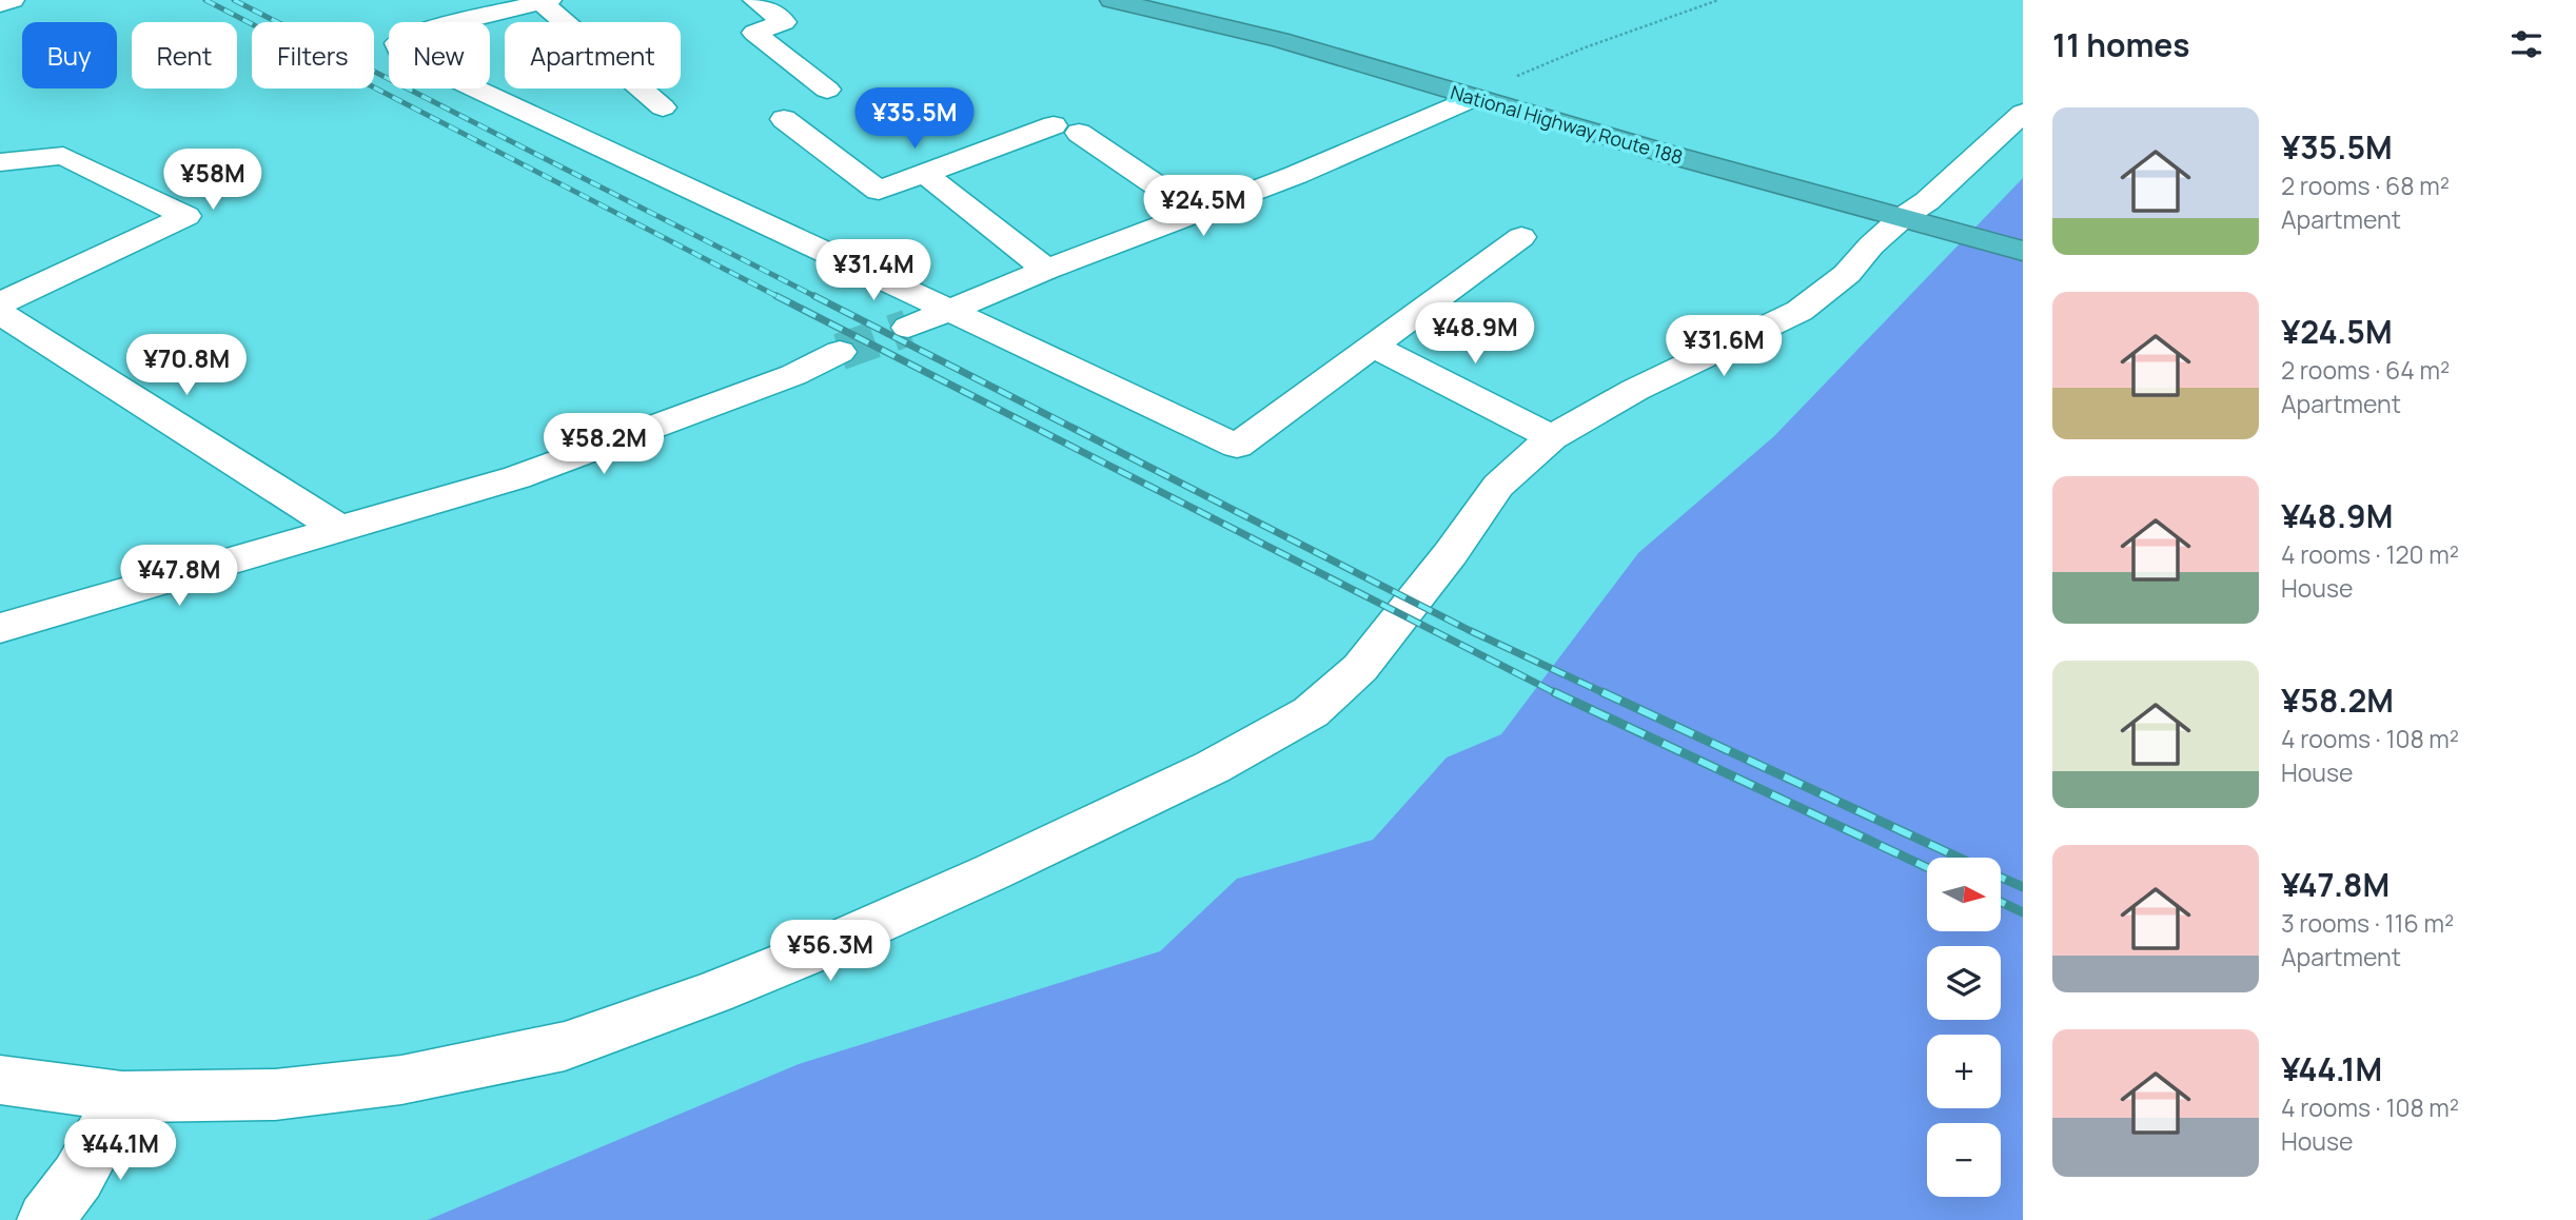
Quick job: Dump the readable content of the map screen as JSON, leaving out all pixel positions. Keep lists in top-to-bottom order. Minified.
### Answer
{"streets":{"highway":["National Highway Route 188"]},"north":"right","page":{"heading":"11 homes","chip":["Buy","Rent","Filters","New","Apartment"],"price":["¥35.5M","¥58M","¥24.5M","¥31.4M","¥48.9M","¥31.6M","¥70.8M","¥58.2M","¥47.8M","¥56.3M","¥44.1M"],"list":[{"name":"¥35.5M","note":"2 rooms · 68 m² · Apartment"},{"name":"¥24.5M","note":"2 rooms · 64 m² · Apartment"},{"name":"¥48.9M","note":"4 rooms · 120 m² · House"},{"name":"¥58.2M","note":"4 rooms · 108 m² · House"},{"name":"¥47.8M","note":"3 rooms · 116 m² · Apartment"},{"name":"¥44.1M","note":"4 rooms · 108 m² · House"}],"map_buttons":["+","−"]}}
